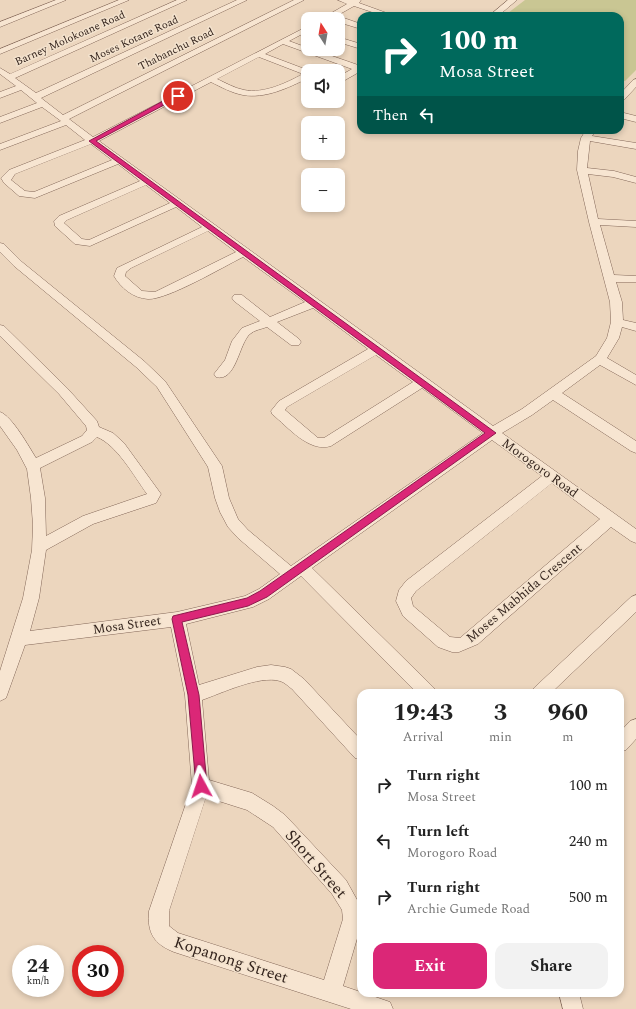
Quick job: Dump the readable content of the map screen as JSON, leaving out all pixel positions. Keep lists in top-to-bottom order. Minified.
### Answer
{"streets":{"street":["Barney Molokoane Road","Moses Kotane Road","Thabanchu Road","Morogoro Road","Moses Mabhida Crescent","Mosa Street","Short Street","Kopanong Street"]},"crossings":[["Barney Molokoane Road","Morogoro Road"],["Moses Kotane Road","Morogoro Road"],["Thabanchu Road","Morogoro Road"],["Morogoro Road","Moses Mabhida Crescent"],["Morogoro Road","Mosa Street"],["Mosa Street","Kopanong Street"],["Short Street","Kopanong Street"]],"north":"top","page":{"map_buttons":["+","−"],"turn":["100 m","Mosa Street"],"then":"Then","eta":["19:43","Arrival","3","min","960","m"],"list":[{"name":"Turn right","note":"Mosa Street","value":"100 m"},{"name":"Turn left","note":"Morogoro Road","value":"240 m"},{"name":"Turn right","note":"Archie Gumede Road","value":"500 m"}],"buttons":["Exit","Share"],"speed":"24 km/h","limit":"30"}}
